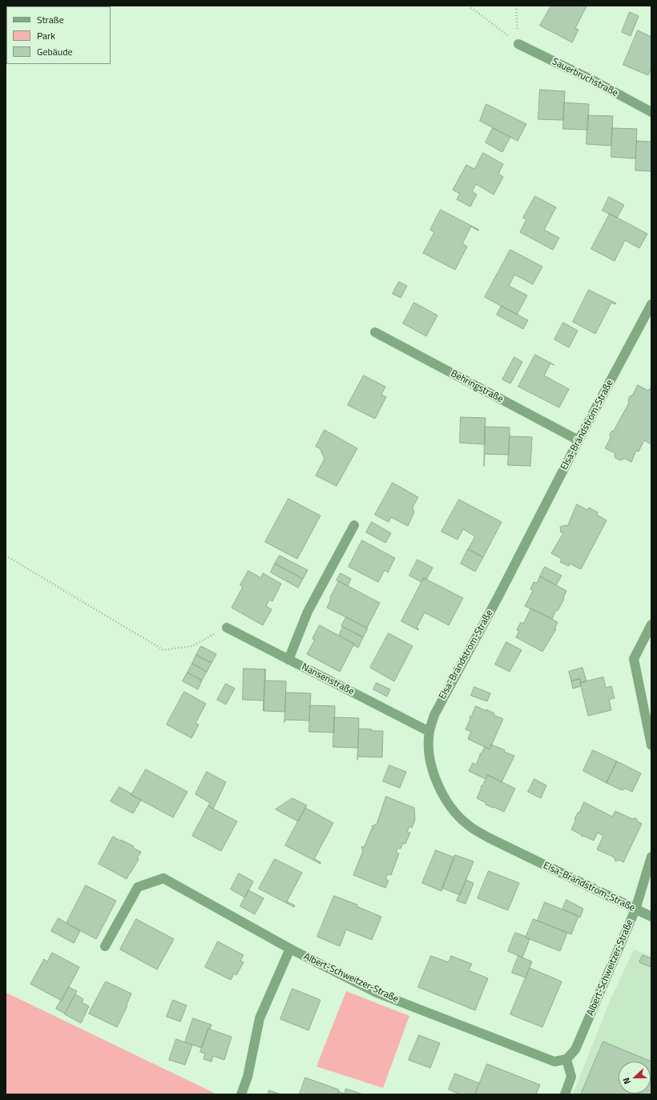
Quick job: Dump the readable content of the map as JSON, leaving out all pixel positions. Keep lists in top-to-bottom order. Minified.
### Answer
{"streets":{"street":["Sauerbruchstraße","Behringstraße","Elsa-Brändström-Straße","Nansenstraße","Albert-Schweitzer-Straße"]},"crossings":[["Behringstraße","Elsa-Brändström-Straße"],["Elsa-Brändström-Straße","Nansenstraße"],["Elsa-Brändström-Straße","Albert-Schweitzer-Straße"]],"legend":["Straße","Park","Gebäude"],"north":"left"}
